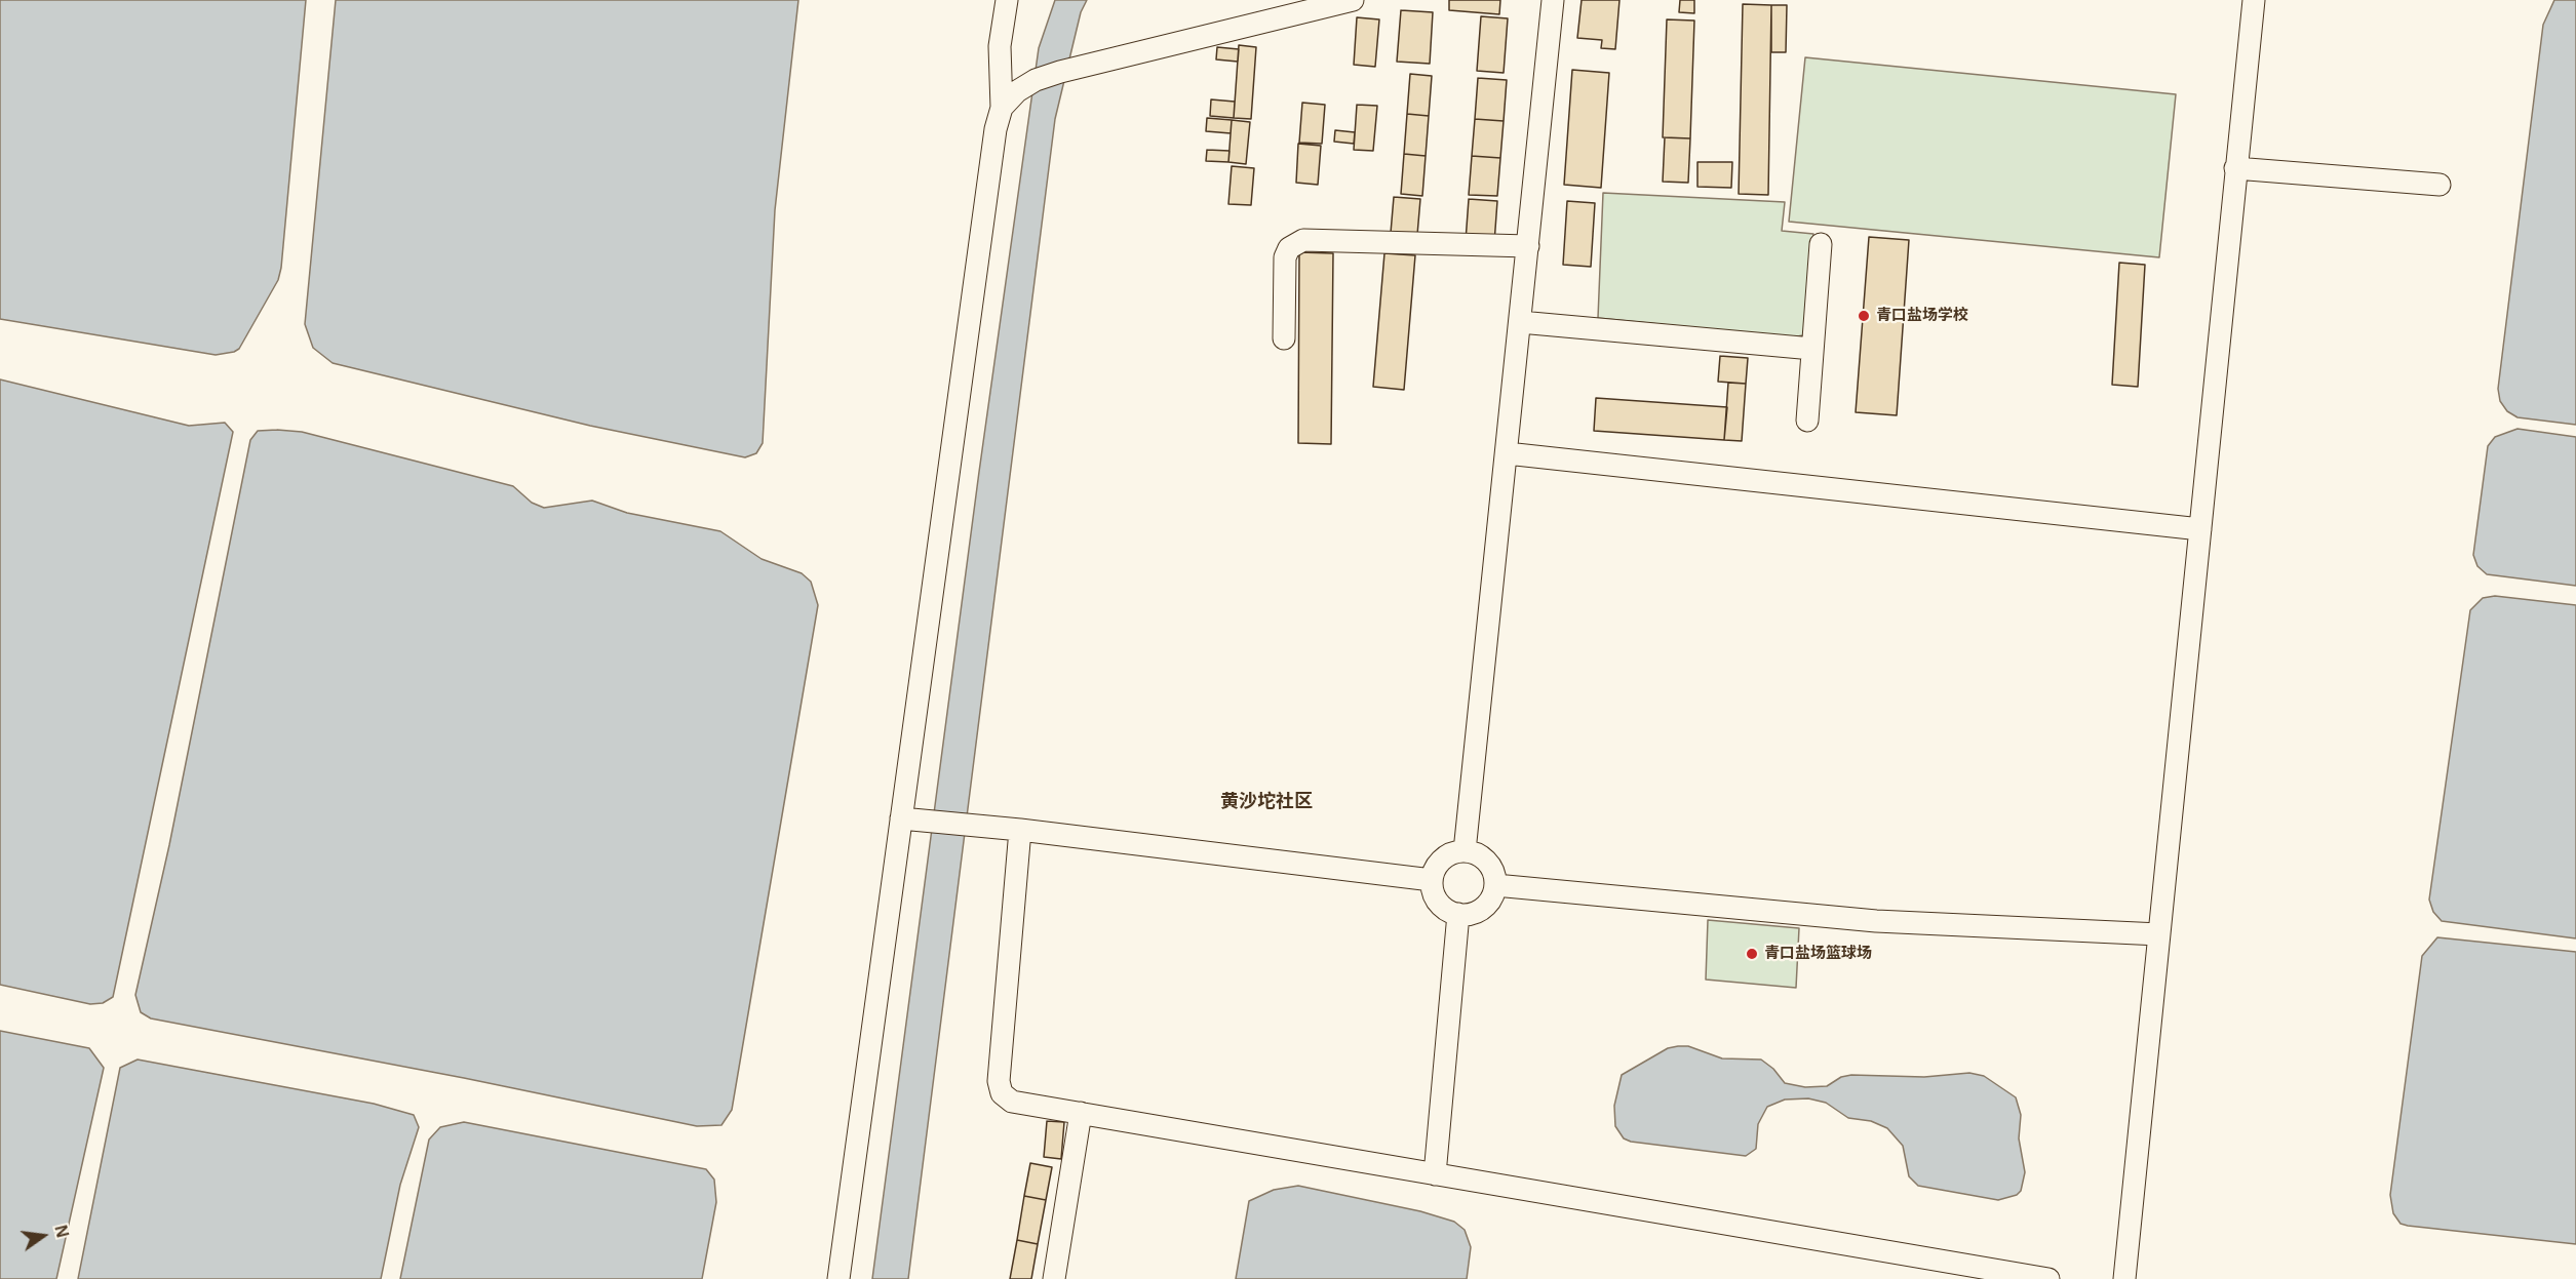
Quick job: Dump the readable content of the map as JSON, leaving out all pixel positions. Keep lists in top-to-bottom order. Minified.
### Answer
{"districts":["黄沙坨社区"],"places":["青口盐场学校","青口盐场篮球场"],"north":"right"}
